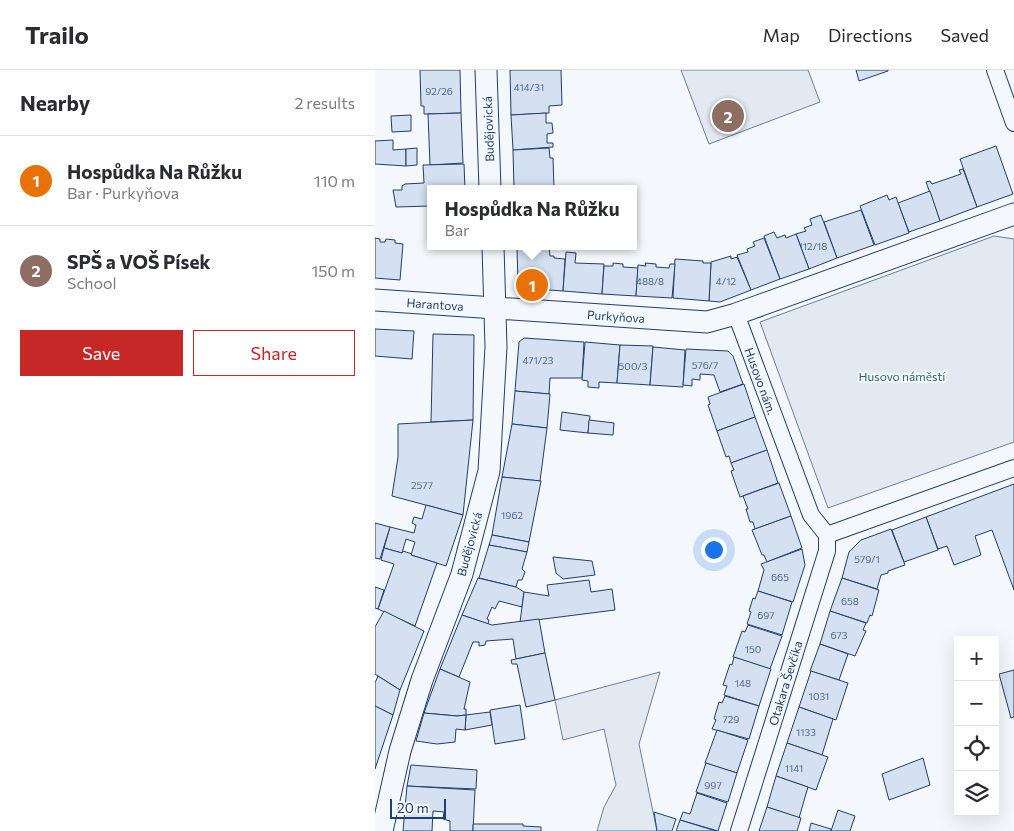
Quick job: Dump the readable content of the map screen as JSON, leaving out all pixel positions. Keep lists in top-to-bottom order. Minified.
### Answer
{"streets":{"street":["Budějovická","Harantova","Purkyňova","Husovo nám.","Otakara Ševčíka"]},"crossings":[["Budějovická","Harantova"],["Budějovická","Purkyňova"],["Harantova","Purkyňova"],["Purkyňova","Husovo nám."],["Husovo nám.","Otakara Ševčíka"]],"parks":["Husovo náměstí"],"house_numbers":["414/31","92/26","112/18","488/8","4/12","471/23","576/7","500/3","2577","1962","579/1","665","658","697","673","150","148","1031","729","1133","1141","997"],"scale_bar":"20 m","page":{"header":"Trailo","nav":["Map","Directions","Saved"],"heading":["Nearby","2 results"],"pins":["2","1"],"list":[{"mark":"1","name":"Hospůdka Na Růžku","note":"Bar · Purkyňova","value":"110 m"},{"mark":"2","name":"SPŠ a VOŠ Písek","note":"School","value":"150 m"}],"popup":["Hospůdka Na Růžku","Bar"],"buttons":["Save","Share"],"map_buttons":["+","−"],"scale":"20 m"}}
